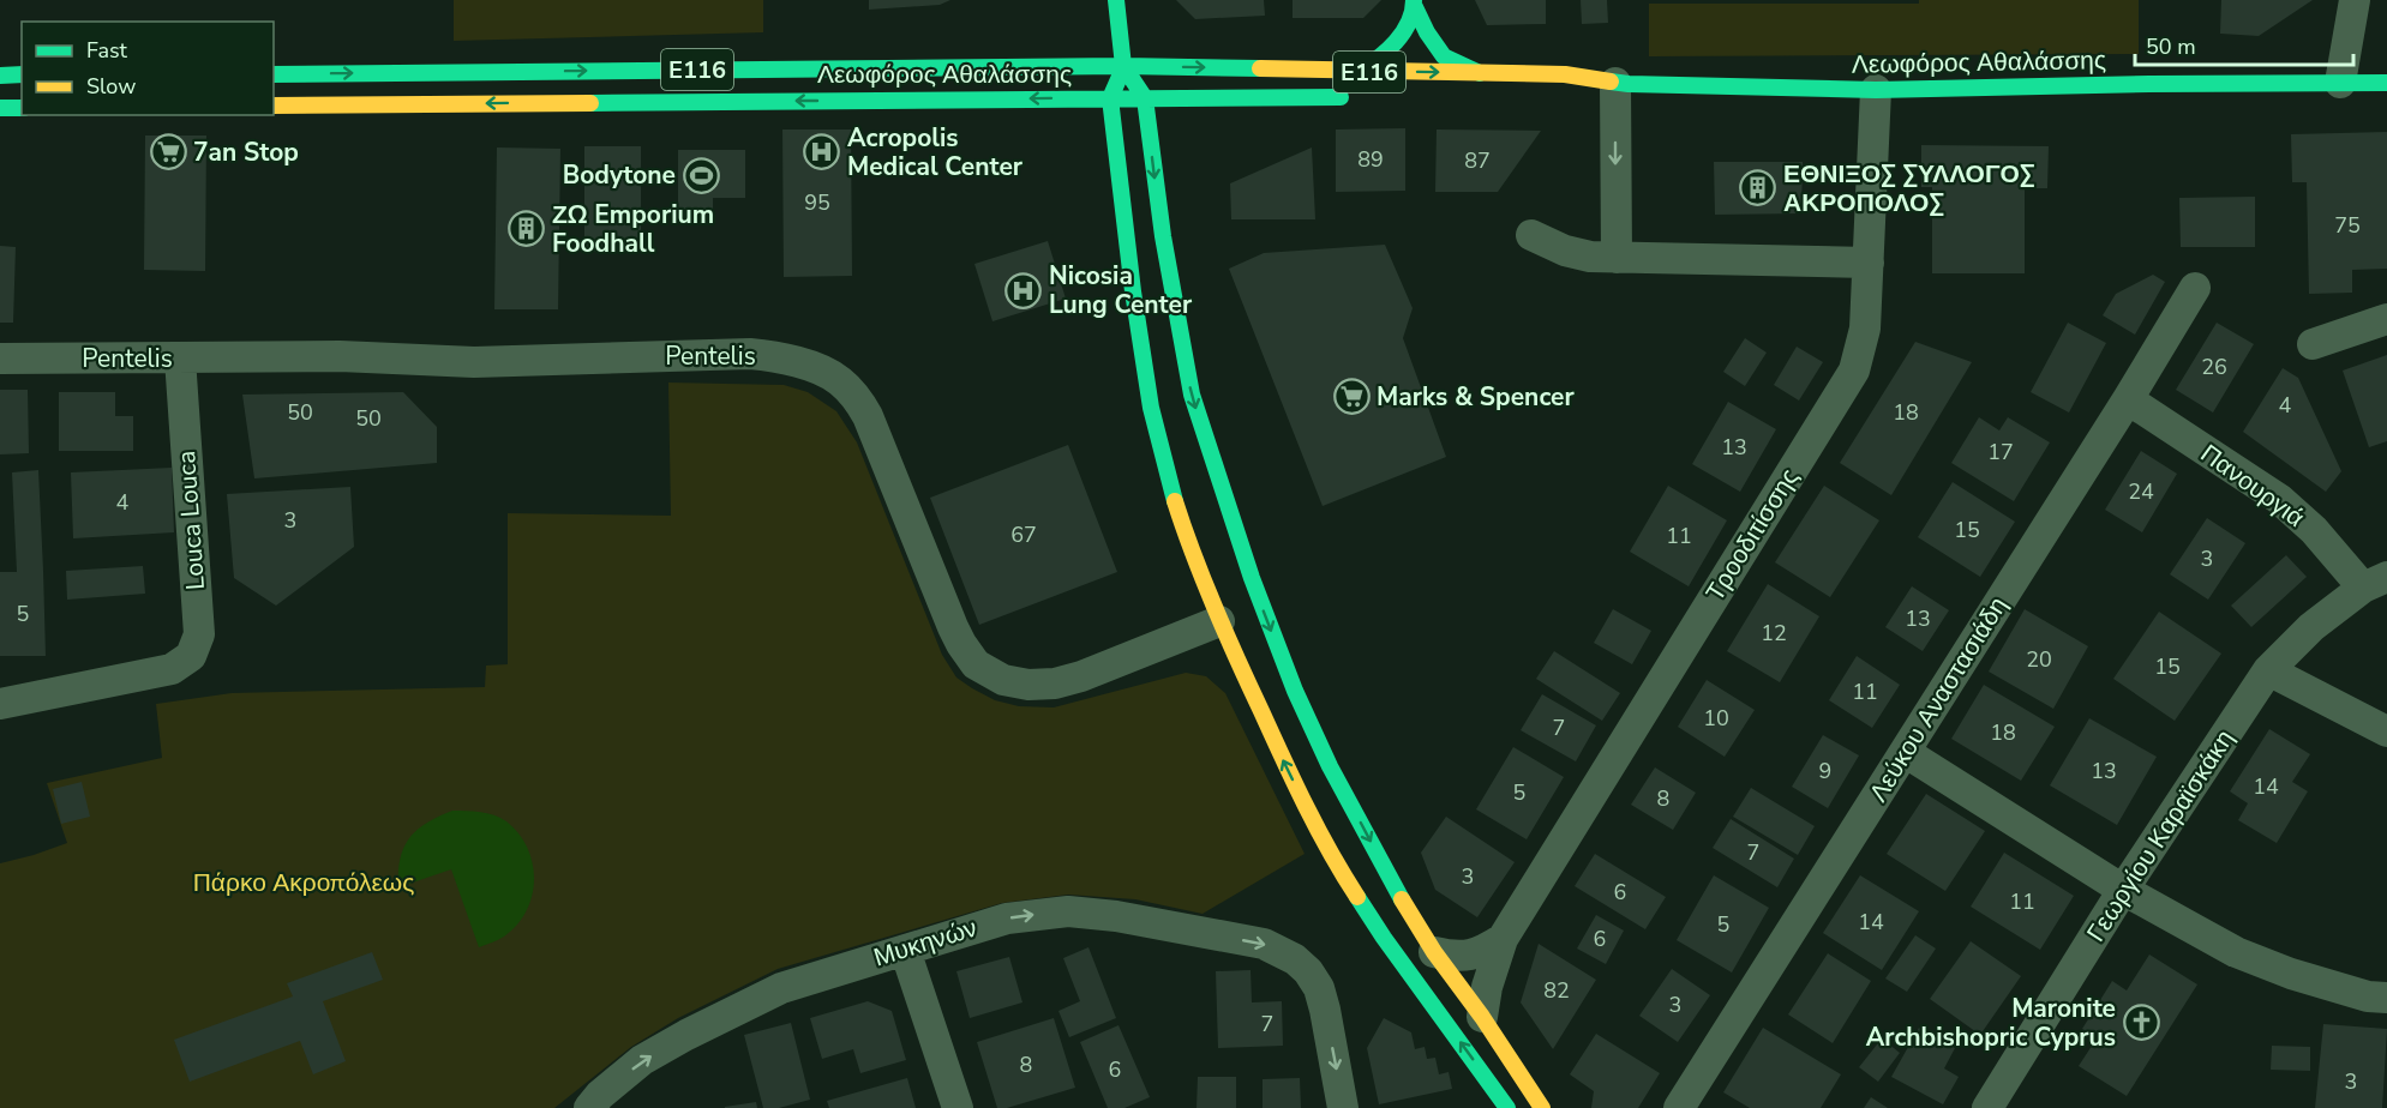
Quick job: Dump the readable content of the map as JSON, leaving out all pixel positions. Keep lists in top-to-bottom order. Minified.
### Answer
{"streets":{"main road":["Λεωφόρος Αθαλάσσης","E116"],"street":["Pentelis","Πανουργιά","Louca Louca","Τροοδιτίσσης","Λεύκου Αναστασιάδη","Γεωργίου Καραϊσκάκη","Μυκηνών"]},"crossings":[["Λεωφόρος Αθαλάσσης","Τροοδιτίσσης"],["Pentelis","Louca Louca"],["Πανουργιά","Λεύκου Αναστασιάδη"],["Πανουργιά","Γεωργίου Καραϊσκάκη"]],"one_way":["Μυκηνών"],"parks":["Πάρκο Ακροπόλεως"],"places":{"supermarket":["7an Stop","Marks & Spencer"],"hospital":["Acropolis Medical Center","Nicosia Lung Center"],"sports":["Bodytone"],"building":["ΕΘΝΙΞΟΣ ΣΥΛΛΟΓΟΣ ΑΚΡΟΠΟΛΟΣ","ΖΩ Emporium Foodhall"],"church":["Maronite Archbishopric Cyprus"]},"house_numbers":["89","87","95","75","26","4","50","18","50","13","17","24","4","3","15","67","11","3","5","13","12","20","15","11","10","7","18","9","13","14","5","8","7","3","6","11","14","5","6","82","3","7","8","6","3"],"legend":["Fast","Slow"],"scale_bar":"50 m"}
